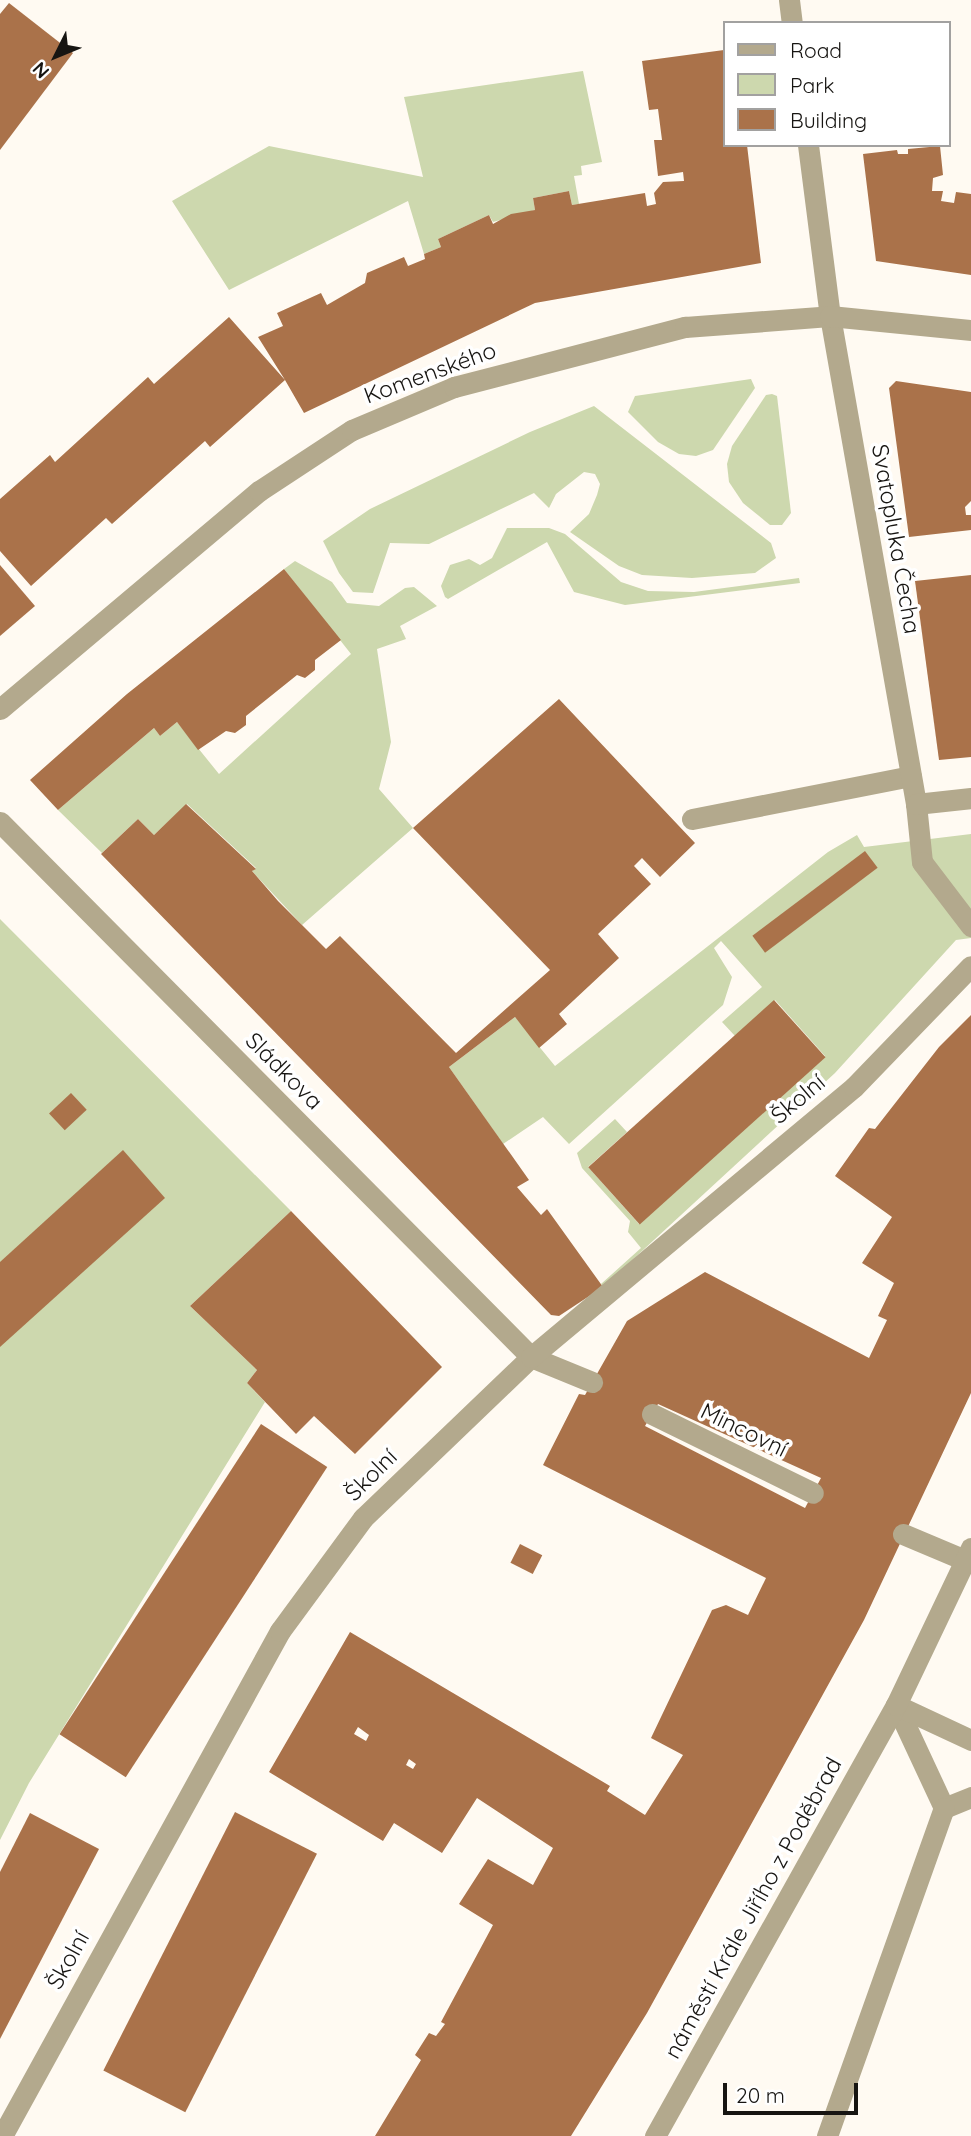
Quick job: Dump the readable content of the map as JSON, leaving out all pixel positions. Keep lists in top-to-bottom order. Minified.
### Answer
{"streets":{"street":["Komenského","Svatopluka Čecha","Sládkova","Školní","Mincovní","náměstí Krále Jiřího z Poděbrad"]},"crossings":[["Komenského","Svatopluka Čecha"],["Sládkova","Školní"]],"legend":["Road","Park","Building"],"scale_bar":"20 m","north":"bottom left"}
